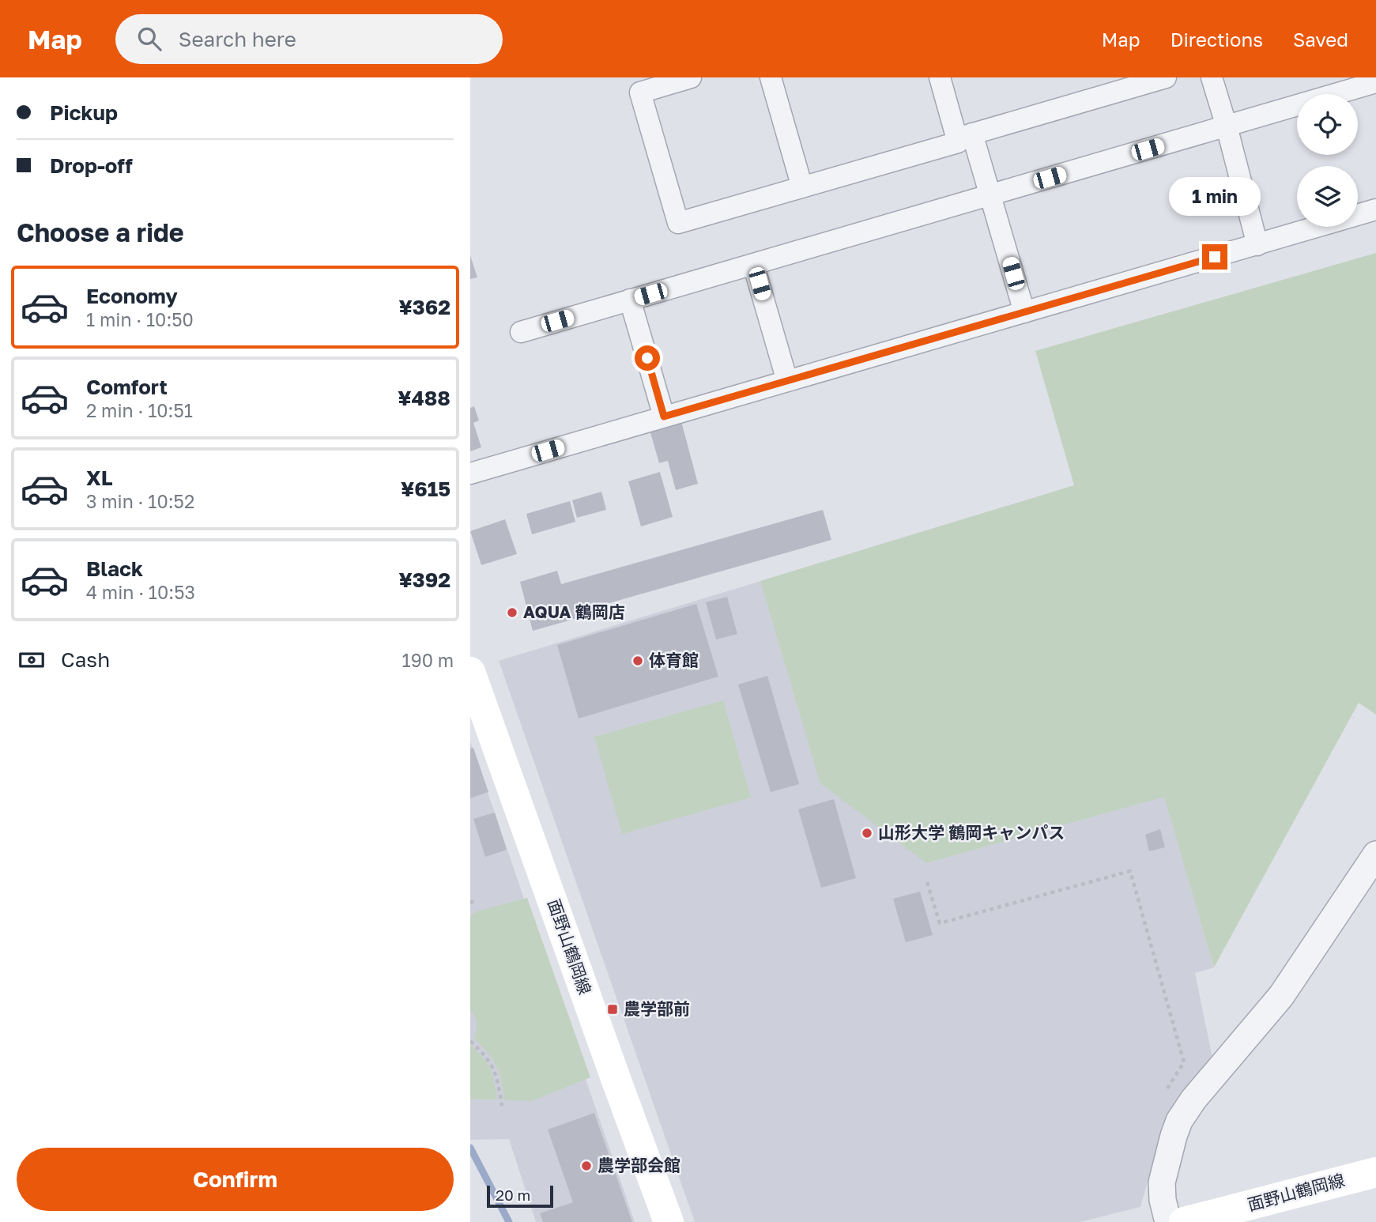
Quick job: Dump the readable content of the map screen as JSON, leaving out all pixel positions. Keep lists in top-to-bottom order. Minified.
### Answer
{"streets":{"main road":["面野山鶴岡線"]},"places":{"other":["AQUA 鶴岡店","体育館","山形大学 鶴岡キャンパス","農学部会館"],"transit":["農学部前"]},"scale_bar":"20 m","page":{"header":"Map","search":"Search here","nav":["Map","Directions","Saved"],"banner":["Pickup","Drop-off"],"bubble":"1 min","heading":"Choose a ride","list":[{"name":"Economy","note":"1 min · 10:50","value":"¥362"},{"name":"Comfort","note":"2 min · 10:51","value":"¥488"},{"name":"XL","note":"3 min · 10:52","value":"¥615"},{"name":"Black","note":"4 min · 10:53","value":"¥392"}],"pay":["Cash","190 m"],"buttons":"Confirm","scale":"20 m"}}
